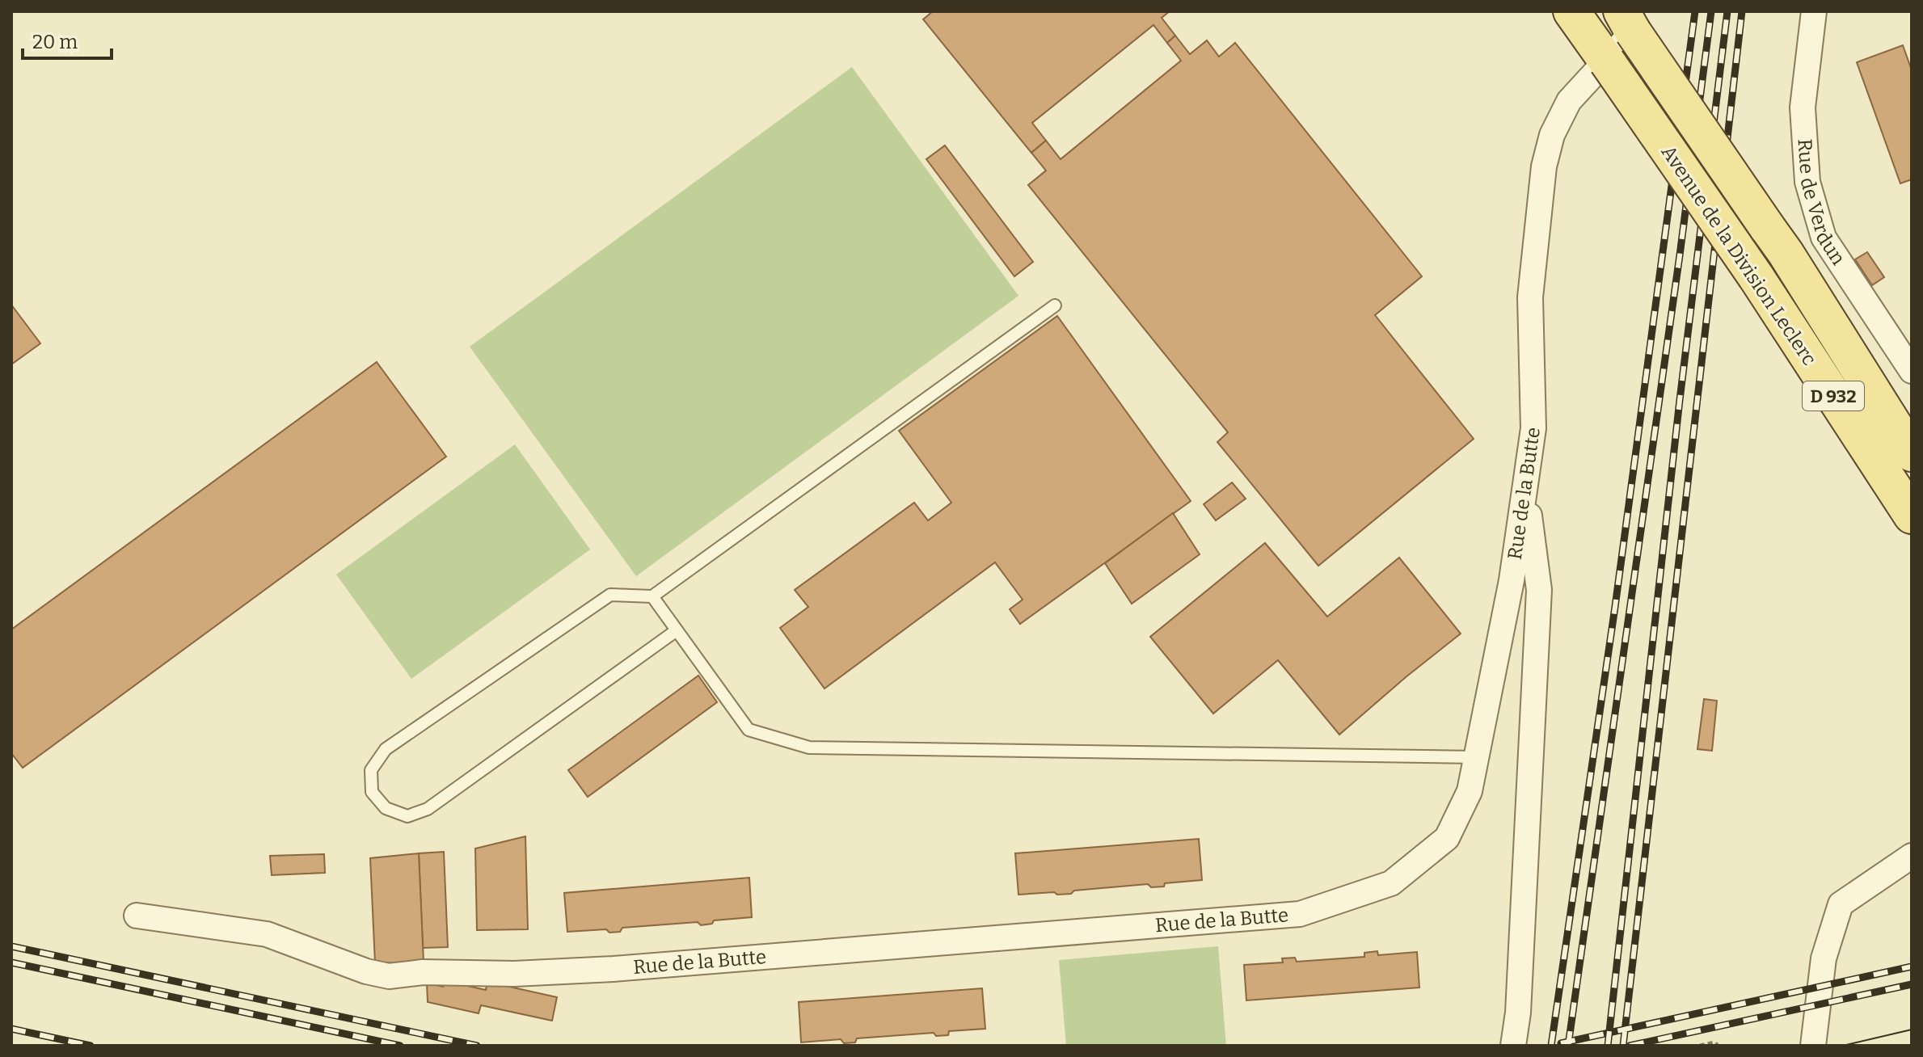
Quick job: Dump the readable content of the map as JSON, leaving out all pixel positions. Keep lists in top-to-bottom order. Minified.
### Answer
{"streets":{"main road":["Avenue de la Division Leclerc","D 932"],"street":["Rue de Verdun","Rue de la Butte"]},"crossings":[["Avenue de la Division Leclerc","D 932"],["Avenue de la Division Leclerc","Rue de la Butte"],["D 932","Rue de la Butte"]],"scale_bar":"20 m"}
